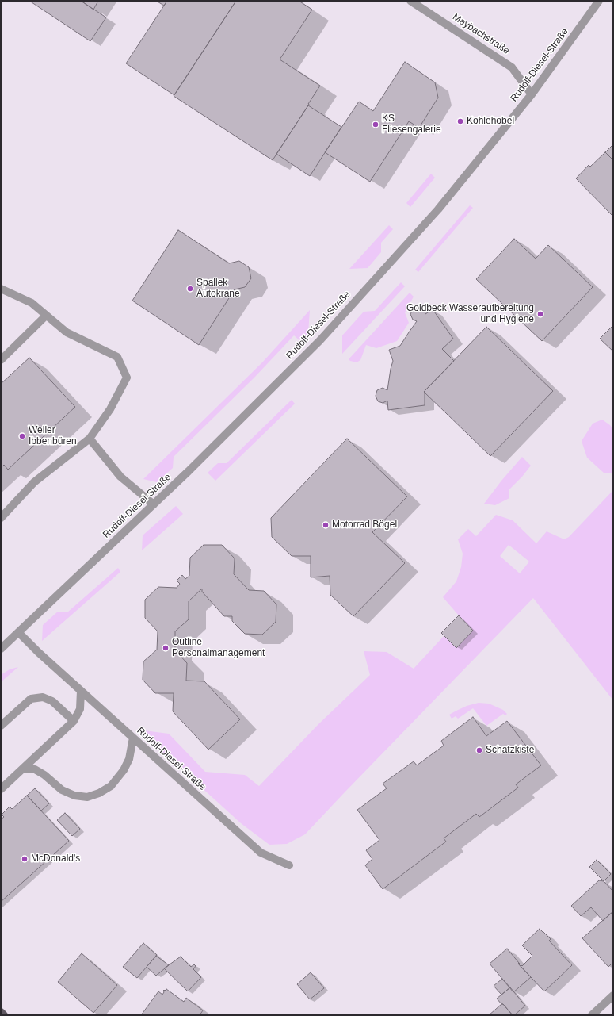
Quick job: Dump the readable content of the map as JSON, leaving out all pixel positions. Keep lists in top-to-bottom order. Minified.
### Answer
{"streets":{"street":["Maybachstraße","Rudolf-Diesel-Straße"]},"crossings":[["Maybachstraße","Rudolf-Diesel-Straße"]],"places":["Kohlehobel","KS Fliesengalerie","Spallek Autokrane","Goldbeck Wasseraufbereitung und Hygiene","Weller Ibbenbüren","Motorrad Bögel","Outline Personalmanagement","Schatzkiste","McDonald's"]}
